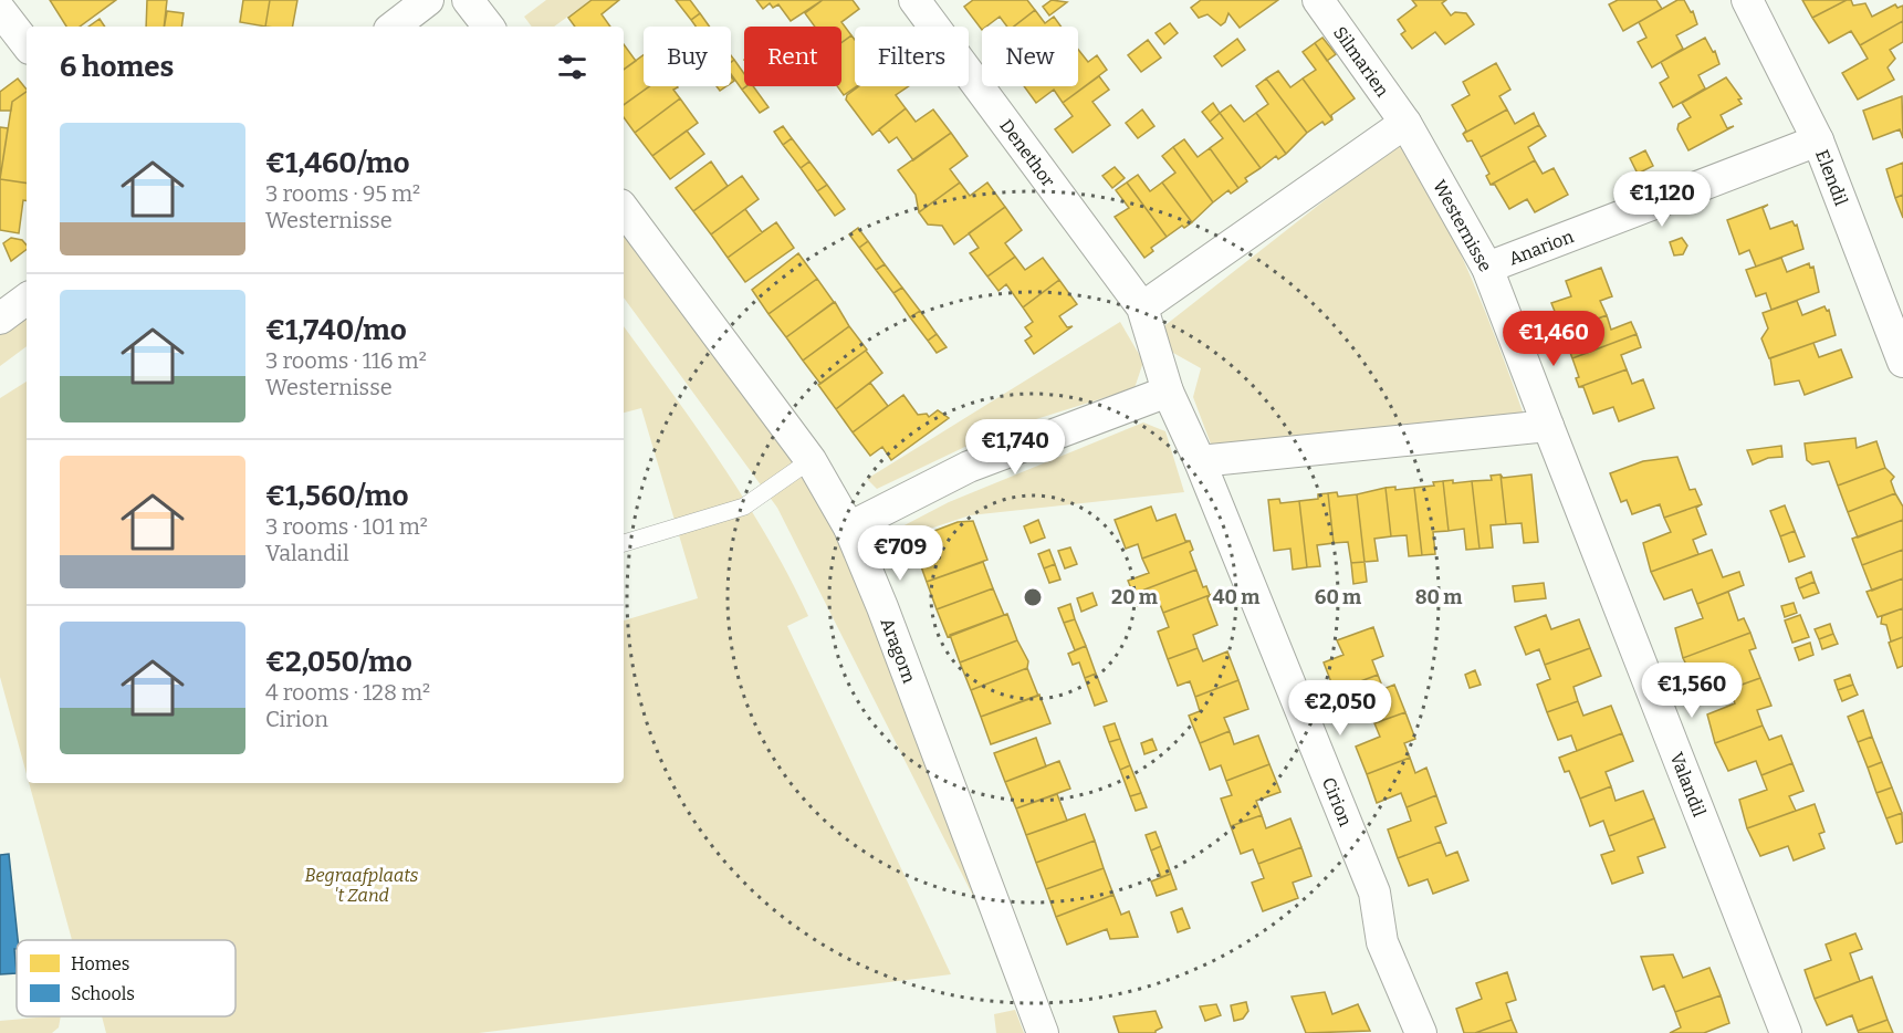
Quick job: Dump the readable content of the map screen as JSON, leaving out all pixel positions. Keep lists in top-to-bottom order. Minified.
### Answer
{"streets":{"street":["Silmarien","Denethor","Elendil","Westernisse","Anarion","Aragorn","Valandil","Cirion"]},"crossings":[["Silmarien","Westernisse"],["Elendil","Anarion"],["Westernisse","Anarion"],["Westernisse","Valandil"]],"parks":["Begraafplaats 't Zand"],"legend":["Homes","Schools"],"page":{"chip":["Buy","Rent","Filters","New"],"heading":"6 homes","list":[{"name":"€1,460/mo","note":"3 rooms · 95 m² · Westernisse"},{"name":"€1,740/mo","note":"3 rooms · 116 m² · Westernisse"},{"name":"€1,560/mo","note":"3 rooms · 101 m² · Valandil"},{"name":"€2,050/mo","note":"4 rooms · 128 m² · Cirion"}],"price":["€1,120","€1,460","€1,740","€709","€1,560","€2,050"]},"rings":["20 m","40 m","60 m","80 m"]}
